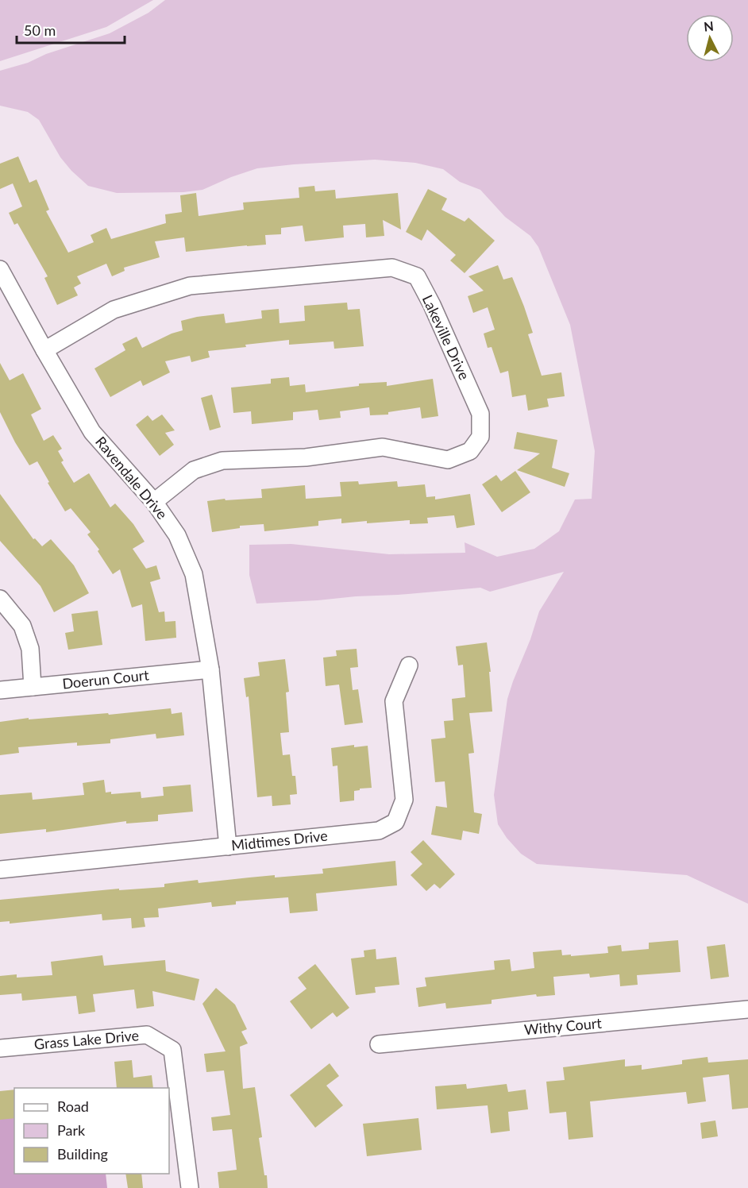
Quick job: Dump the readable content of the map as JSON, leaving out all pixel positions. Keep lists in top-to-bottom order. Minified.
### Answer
{"streets":{"street":["Lakeville Drive","Ravendale Drive","Doerun Court","Midtimes Drive","Withy Court","Grass Lake Drive"]},"crossings":[["Lakeville Drive","Ravendale Drive"],["Ravendale Drive","Doerun Court"],["Ravendale Drive","Midtimes Drive"]],"legend":["Road","Park","Building"],"scale_bar":"50 m","north":"top"}
